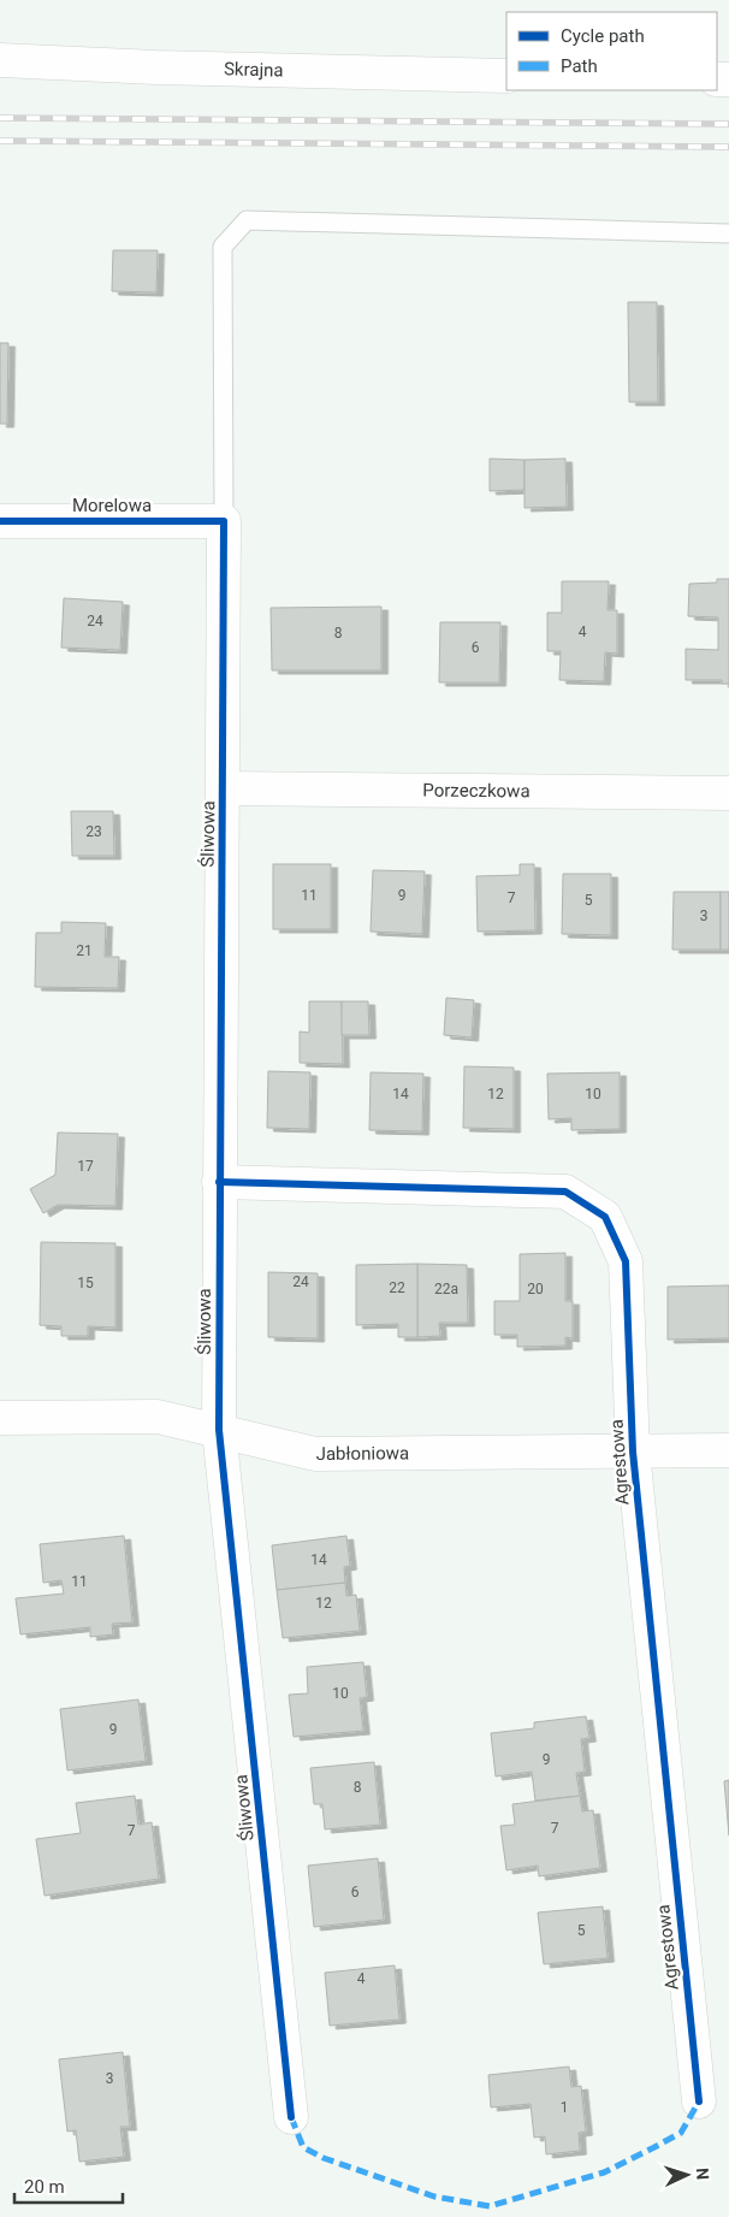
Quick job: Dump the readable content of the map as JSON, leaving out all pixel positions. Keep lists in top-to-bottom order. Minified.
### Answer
{"streets":{"street":["Skrajna","Morelowa","Porzeczkowa","Śliwowa","Jabłoniowa","Agrestowa"]},"crossings":[["Morelowa","Śliwowa"],["Porzeczkowa","Śliwowa"],["Śliwowa","Jabłoniowa"],["Śliwowa","Agrestowa"],["Jabłoniowa","Agrestowa"]],"house_numbers":["24","4","8","6","23","11","9","7","5","3","21","14","12","10","17","24","15","22","22a","20","14","11","12","10","9","9","8","7","7","6","5","4","3","1"],"legend":["Cycle path","Path"],"scale_bar":"20 m","north":"right"}
